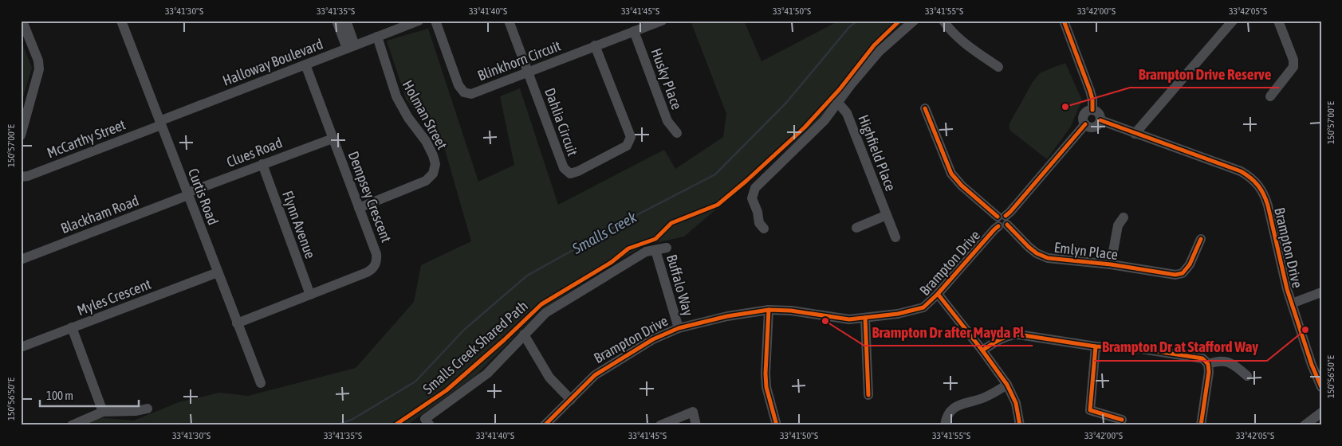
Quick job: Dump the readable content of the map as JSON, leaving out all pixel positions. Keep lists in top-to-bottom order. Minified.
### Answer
{"streets":{"street":["Blinkhorn Circuit","Halloway Boulevard","Husky Place","Holman Street","Dahlia Circuit","McCarthy Street","Clues Road","Highfield Place","Curtis Road","Dempsey Crescent","Blackham Road","Flynn Avenue","Brampton Drive","Emlyn Place","Buffalo Way","Myles Crescent"],"cycle path":["Smalls Creek Shared Path"]},"crossings":[["Blinkhorn Circuit","Husky Place"],["Blinkhorn Circuit","Dahlia Circuit"],["Halloway Boulevard","Holman Street"],["Halloway Boulevard","McCarthy Street"],["Halloway Boulevard","Curtis Road"],["Halloway Boulevard","Dempsey Crescent"],["Holman Street","Dempsey Crescent"],["McCarthy Street","Curtis Road"],["Clues Road","Curtis Road"],["Clues Road","Dempsey Crescent"],["Clues Road","Blackham Road"],["Clues Road","Flynn Avenue"],["Curtis Road","Dempsey Crescent"],["Curtis Road","Blackham Road"],["Curtis Road","Myles Crescent"],["Dempsey Crescent","Flynn Avenue"],["Brampton Drive","Emlyn Place"],["Brampton Drive","Buffalo Way"]],"water":["Smalls Creek"],"places":["Brampton Drive Reserve","Brampton Dr after Mayda Pl","Brampton Dr at Stafford Way"],"scale_bar":"100 m","coordinates":["33°41'30\"S","33°41'35\"S","33°41'40\"S","33°41'45\"S","33°41'50\"S","33°41'55\"S","33°42'00\"S","33°42'05\"S","150°57'00\"E","150°56'50\"E"]}
